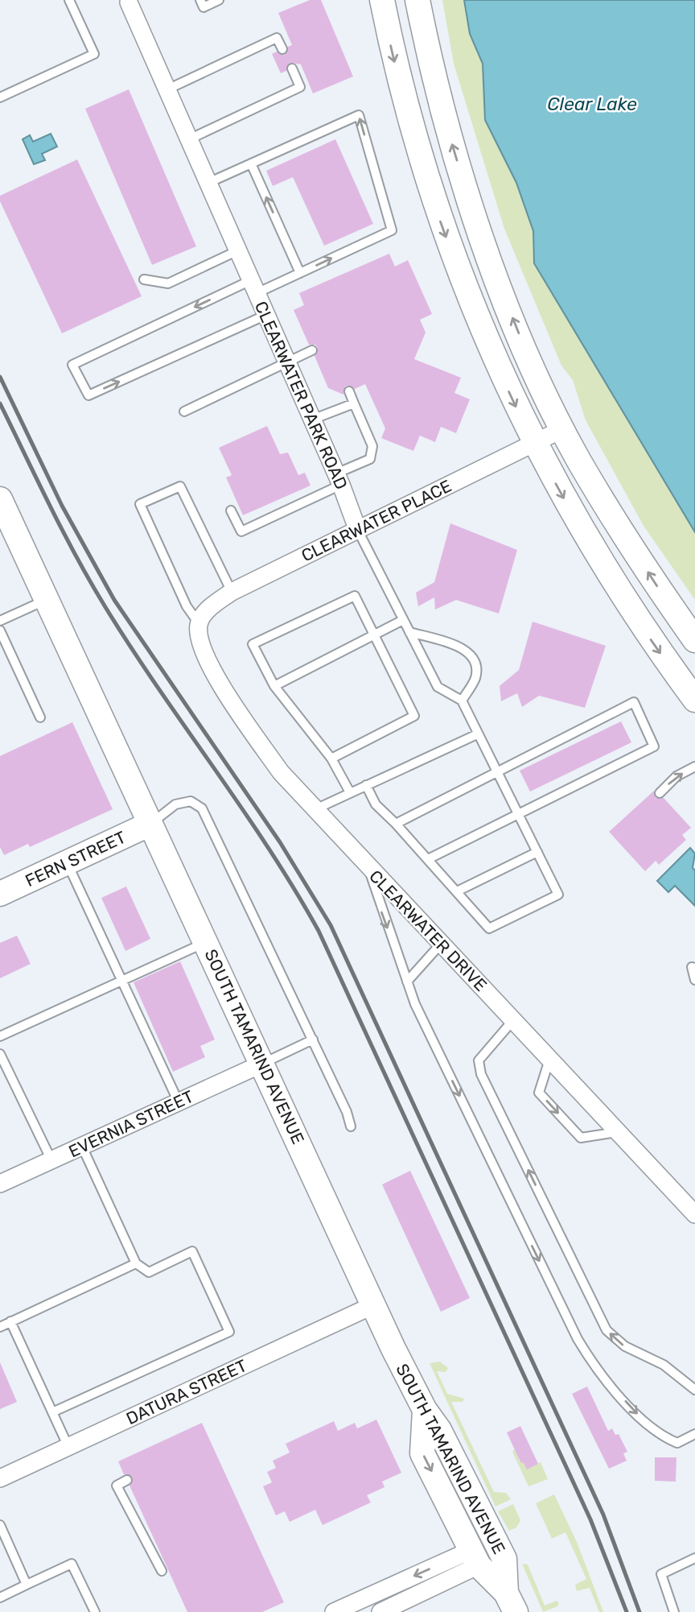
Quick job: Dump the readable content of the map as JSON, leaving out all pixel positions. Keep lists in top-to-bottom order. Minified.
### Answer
{"streets":{"street":["CLEARWATER PARK ROAD","CLEARWATER PLACE","FERN STREET","CLEARWATER DRIVE","SOUTH TAMARIND AVENUE","EVERNIA STREET","DATURA STREET"]},"crossings":[["CLEARWATER PARK ROAD","CLEARWATER PLACE"],["CLEARWATER PLACE","CLEARWATER DRIVE"],["FERN STREET","SOUTH TAMARIND AVENUE"],["SOUTH TAMARIND AVENUE","EVERNIA STREET"],["SOUTH TAMARIND AVENUE","DATURA STREET"]],"water":["Clear Lake"]}
